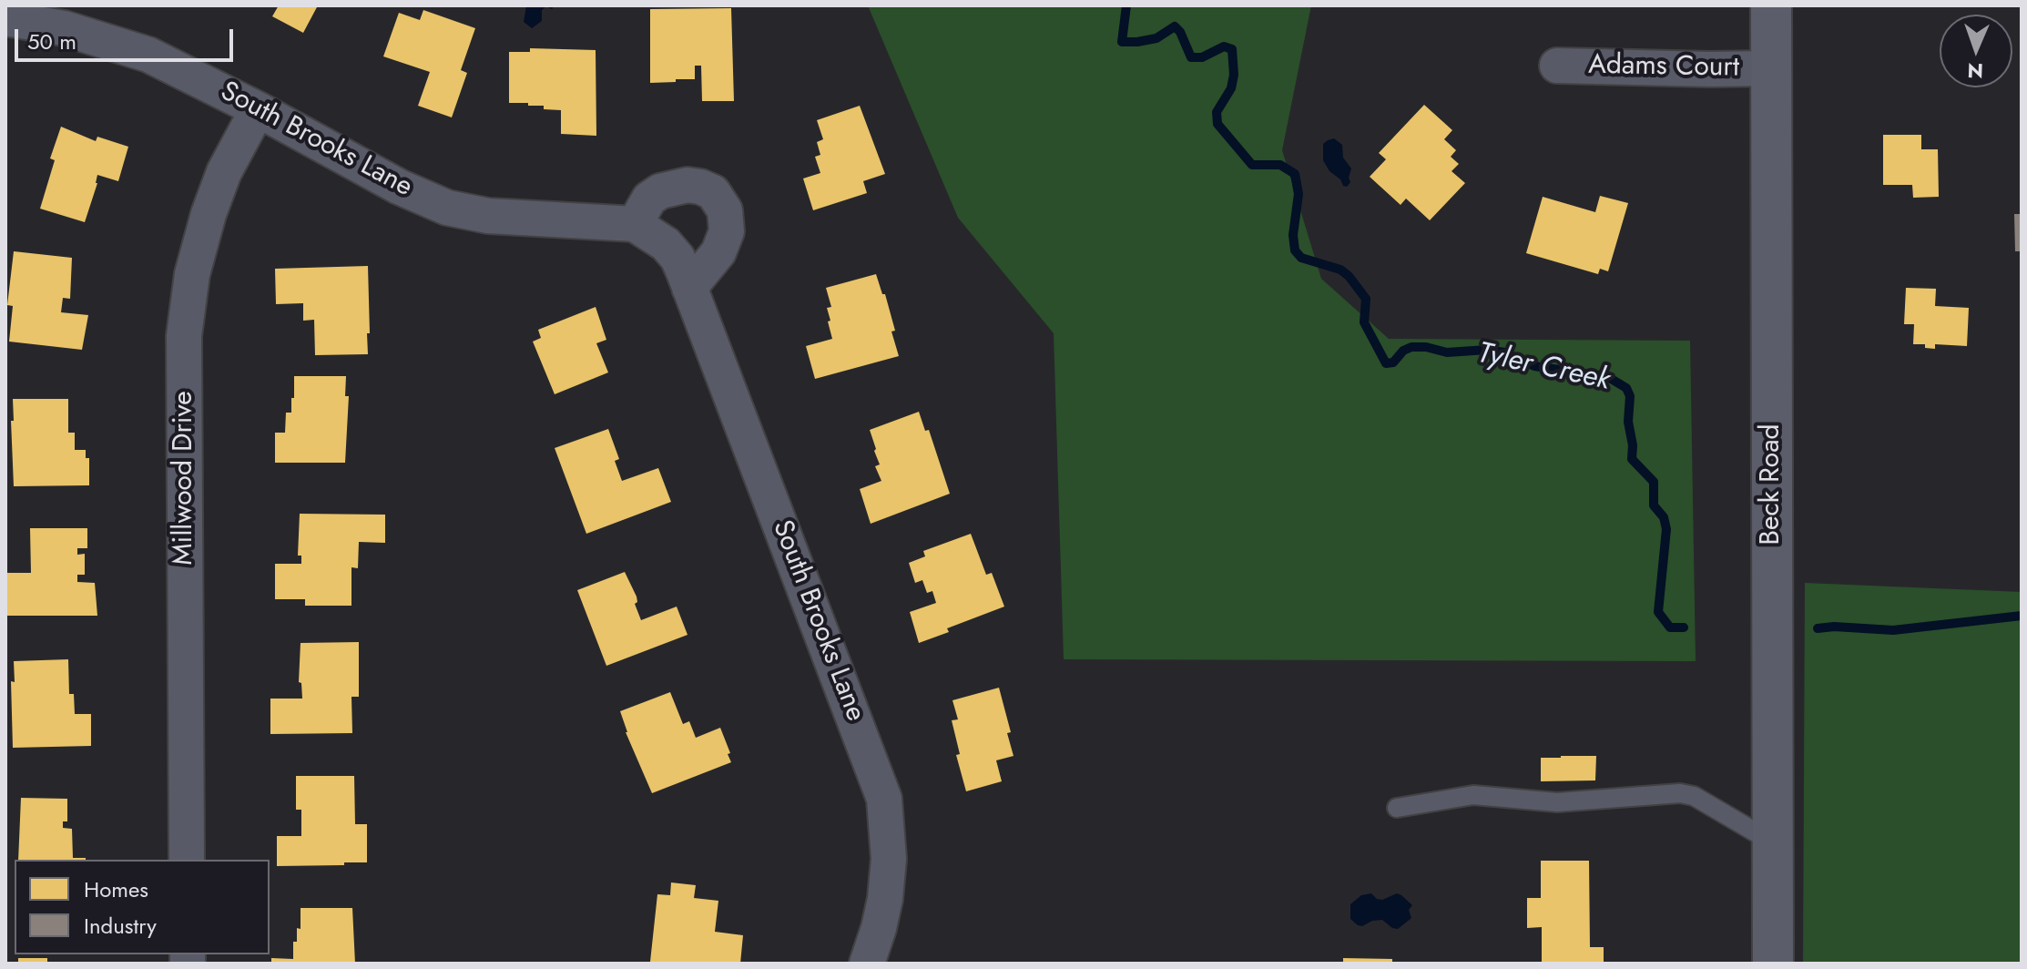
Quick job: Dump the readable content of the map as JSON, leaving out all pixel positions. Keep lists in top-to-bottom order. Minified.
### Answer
{"streets":{"main road":["Beck Road"],"street":["Adams Court","South Brooks Lane","Millwood Drive"]},"crossings":[["Adams Court","Beck Road"],["South Brooks Lane","Millwood Drive"]],"water":["Tyler Creek"],"legend":["Homes","Industry"],"scale_bar":"50 m","north":"bottom"}
